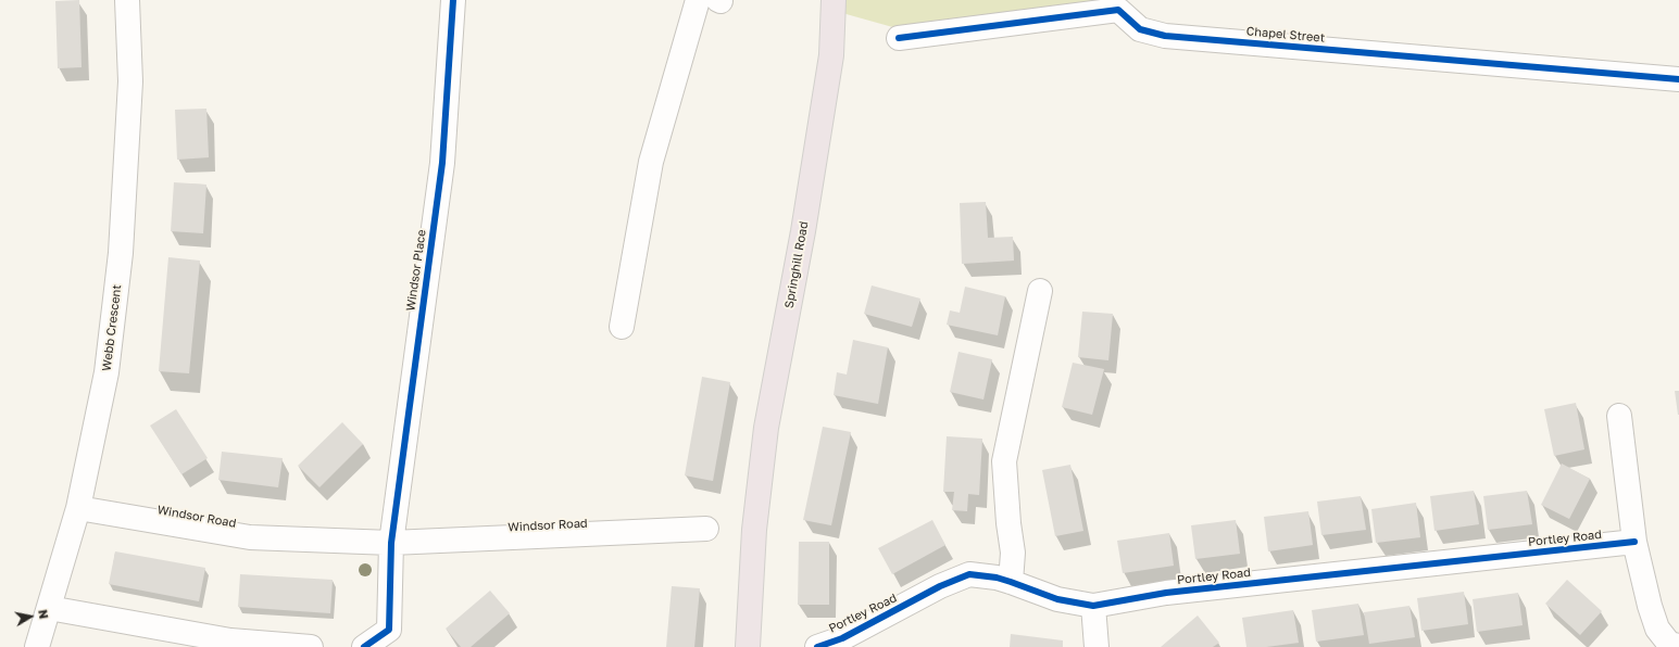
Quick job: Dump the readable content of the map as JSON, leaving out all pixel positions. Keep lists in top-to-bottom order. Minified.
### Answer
{"streets":{"main road":["Springhill Road"],"street":["Chapel Street","Windsor Place","Webb Crescent","Windsor Road","Portley Road"]},"crossings":[["Windsor Place","Windsor Road"],["Webb Crescent","Windsor Road"]],"north":"right"}
